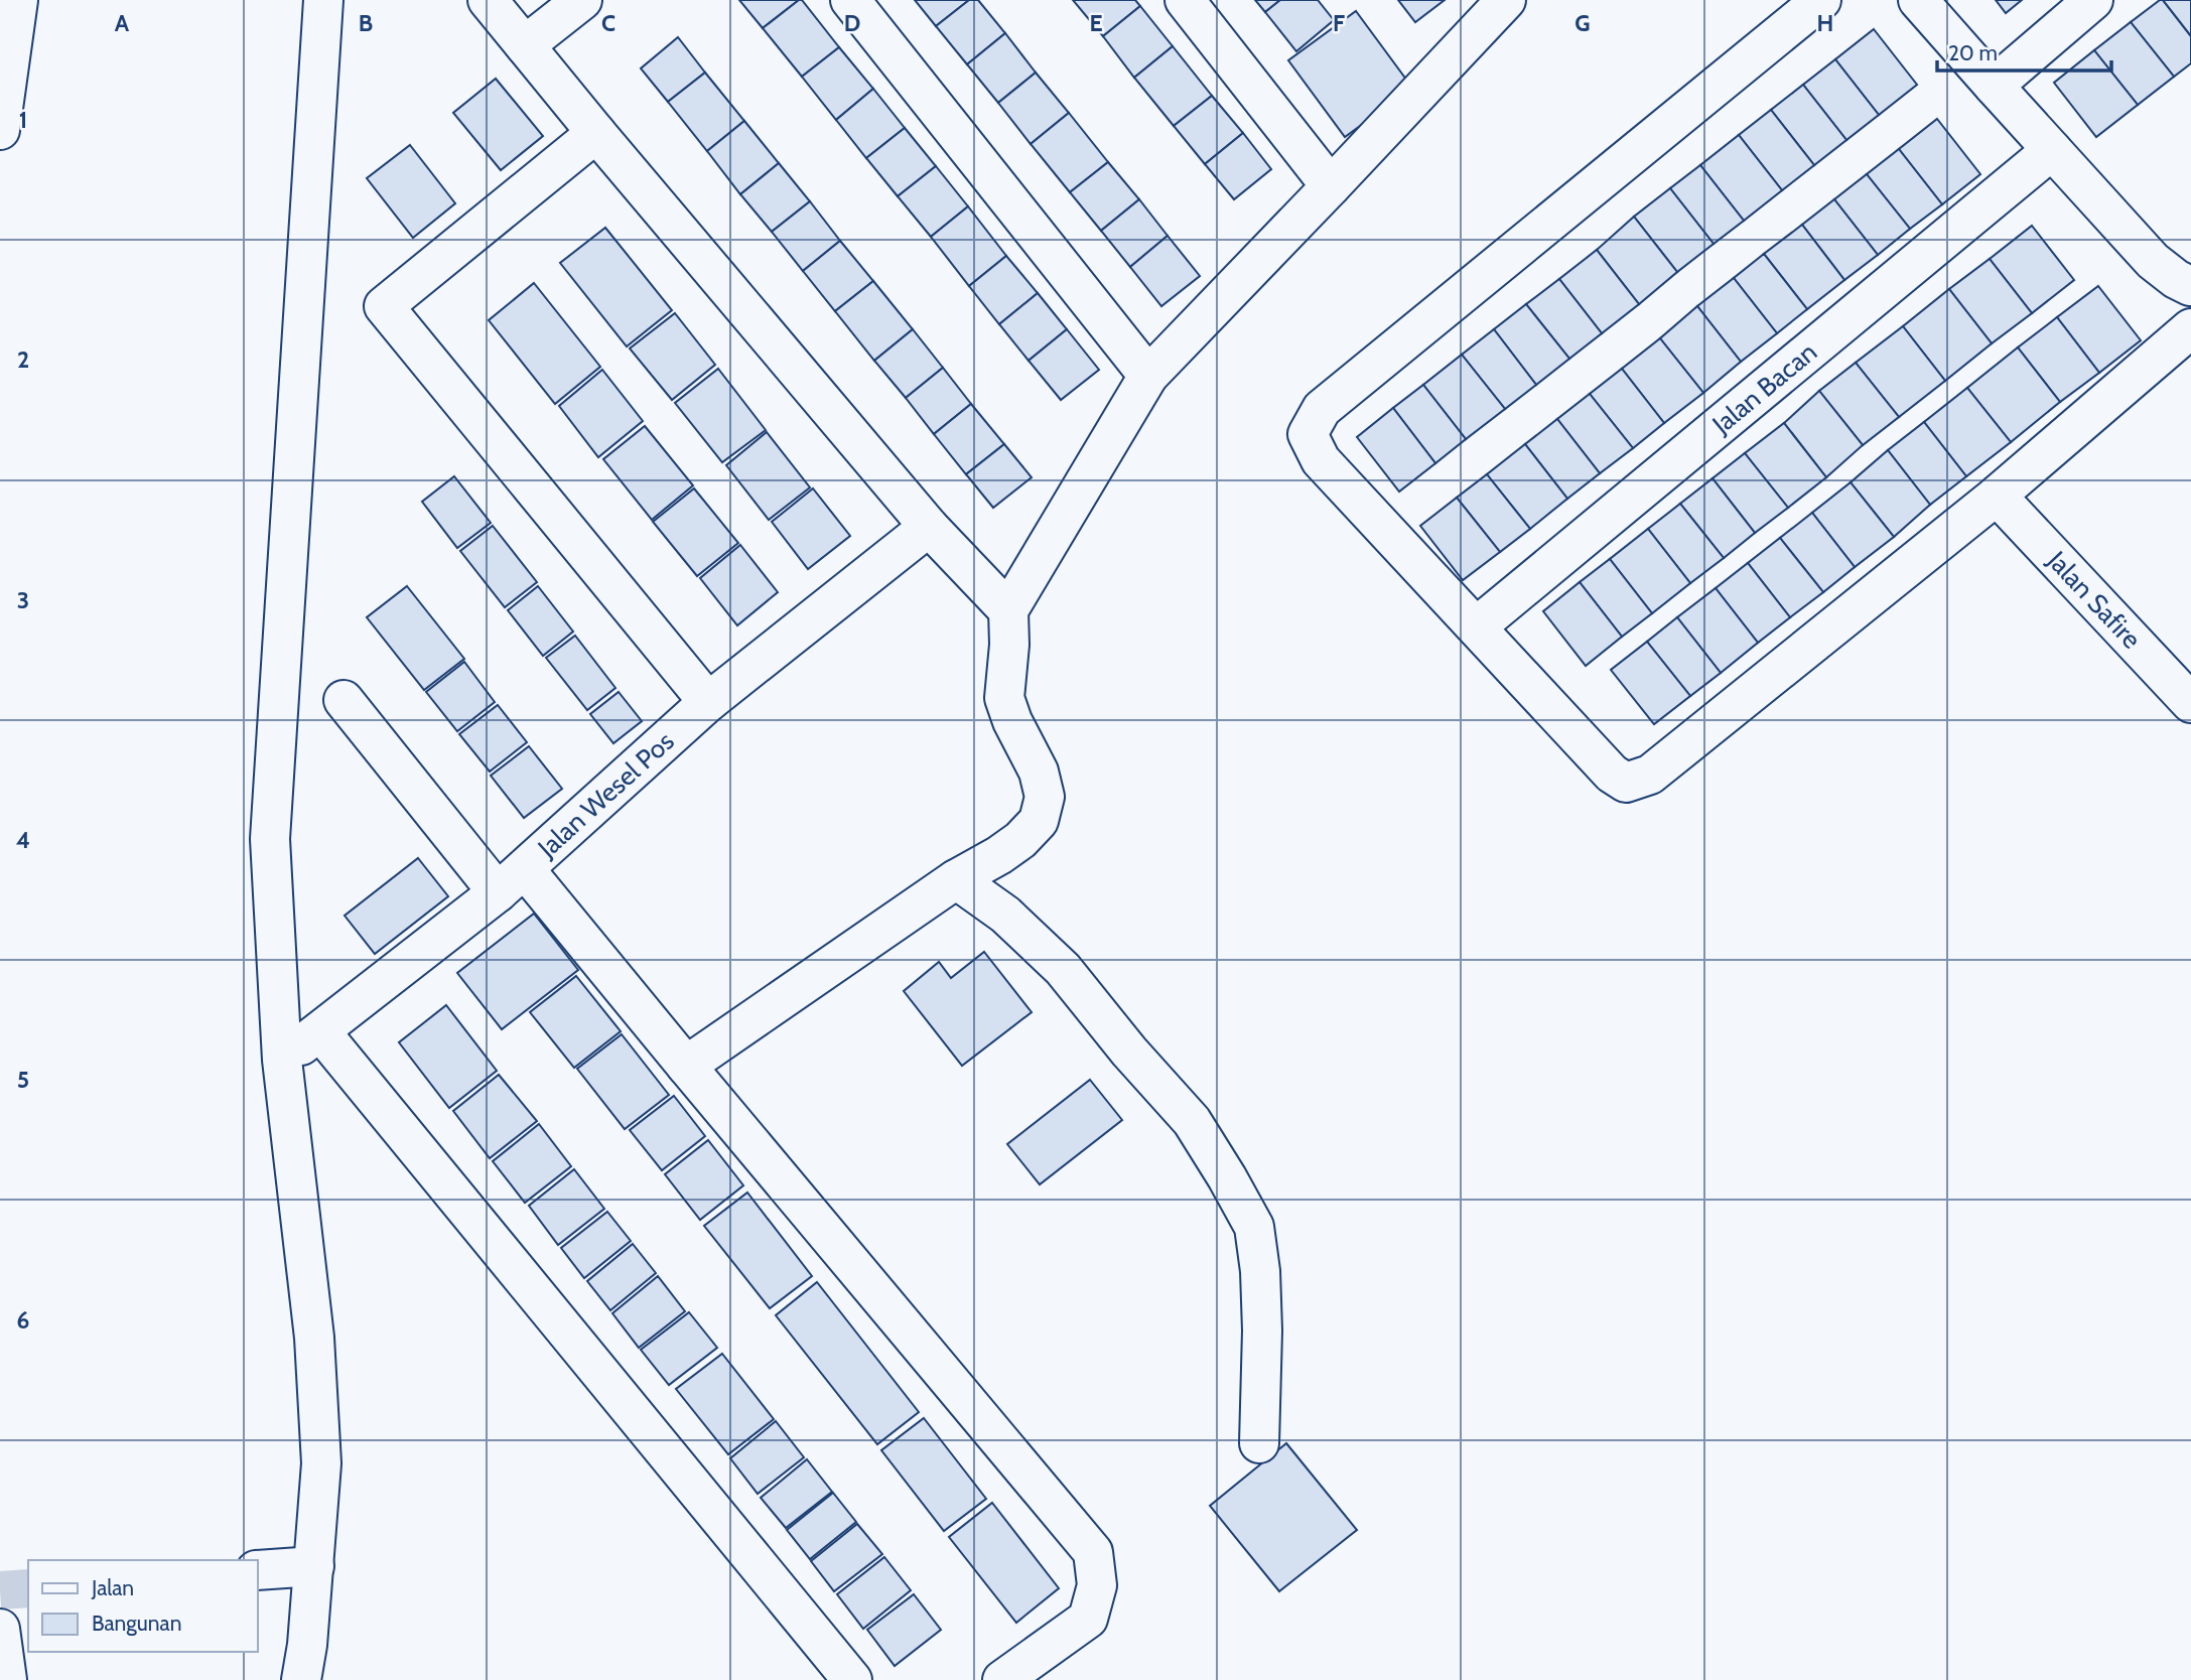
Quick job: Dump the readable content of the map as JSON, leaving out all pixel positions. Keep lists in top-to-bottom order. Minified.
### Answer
{"streets":{"main road":["Jalan Bacan","Jalan Safire","Jalan Wesel Pos"]},"legend":["Jalan","Bangunan"],"scale_bar":"20 m","grid":{"columns":["A","B","C","D","E","F","G","H"],"rows":["1","2","3","4","5","6"]}}
